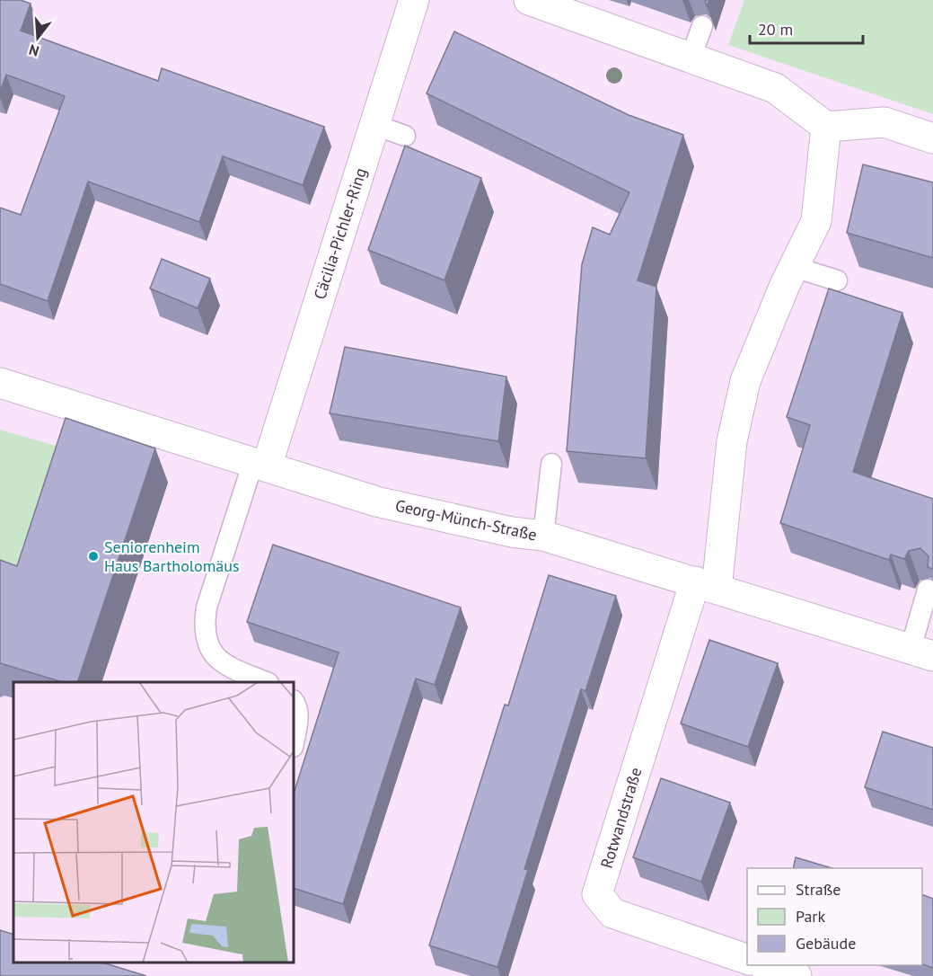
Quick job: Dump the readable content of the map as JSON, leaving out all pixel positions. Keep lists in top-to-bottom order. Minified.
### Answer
{"streets":{"street":["Cäcilia-Pichler-Ring","Georg-Münch-Straße","Rotwandstraße"]},"crossings":[["Cäcilia-Pichler-Ring","Georg-Münch-Straße"],["Georg-Münch-Straße","Rotwandstraße"]],"places":["Seniorenheim Haus Bartholomäus"],"legend":["Straße","Park","Gebäude"],"scale_bar":"20 m","north":"bottom"}
